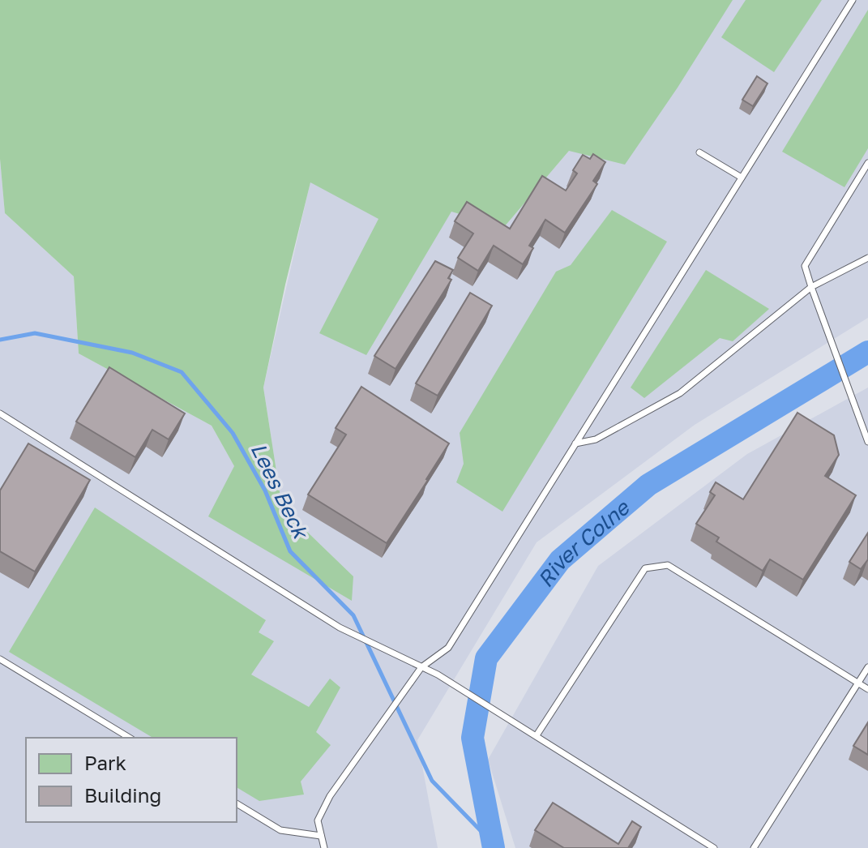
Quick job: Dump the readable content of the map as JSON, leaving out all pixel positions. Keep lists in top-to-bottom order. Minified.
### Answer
{"water":["Lees Beck","River Colne"],"legend":["Park","Building"]}
